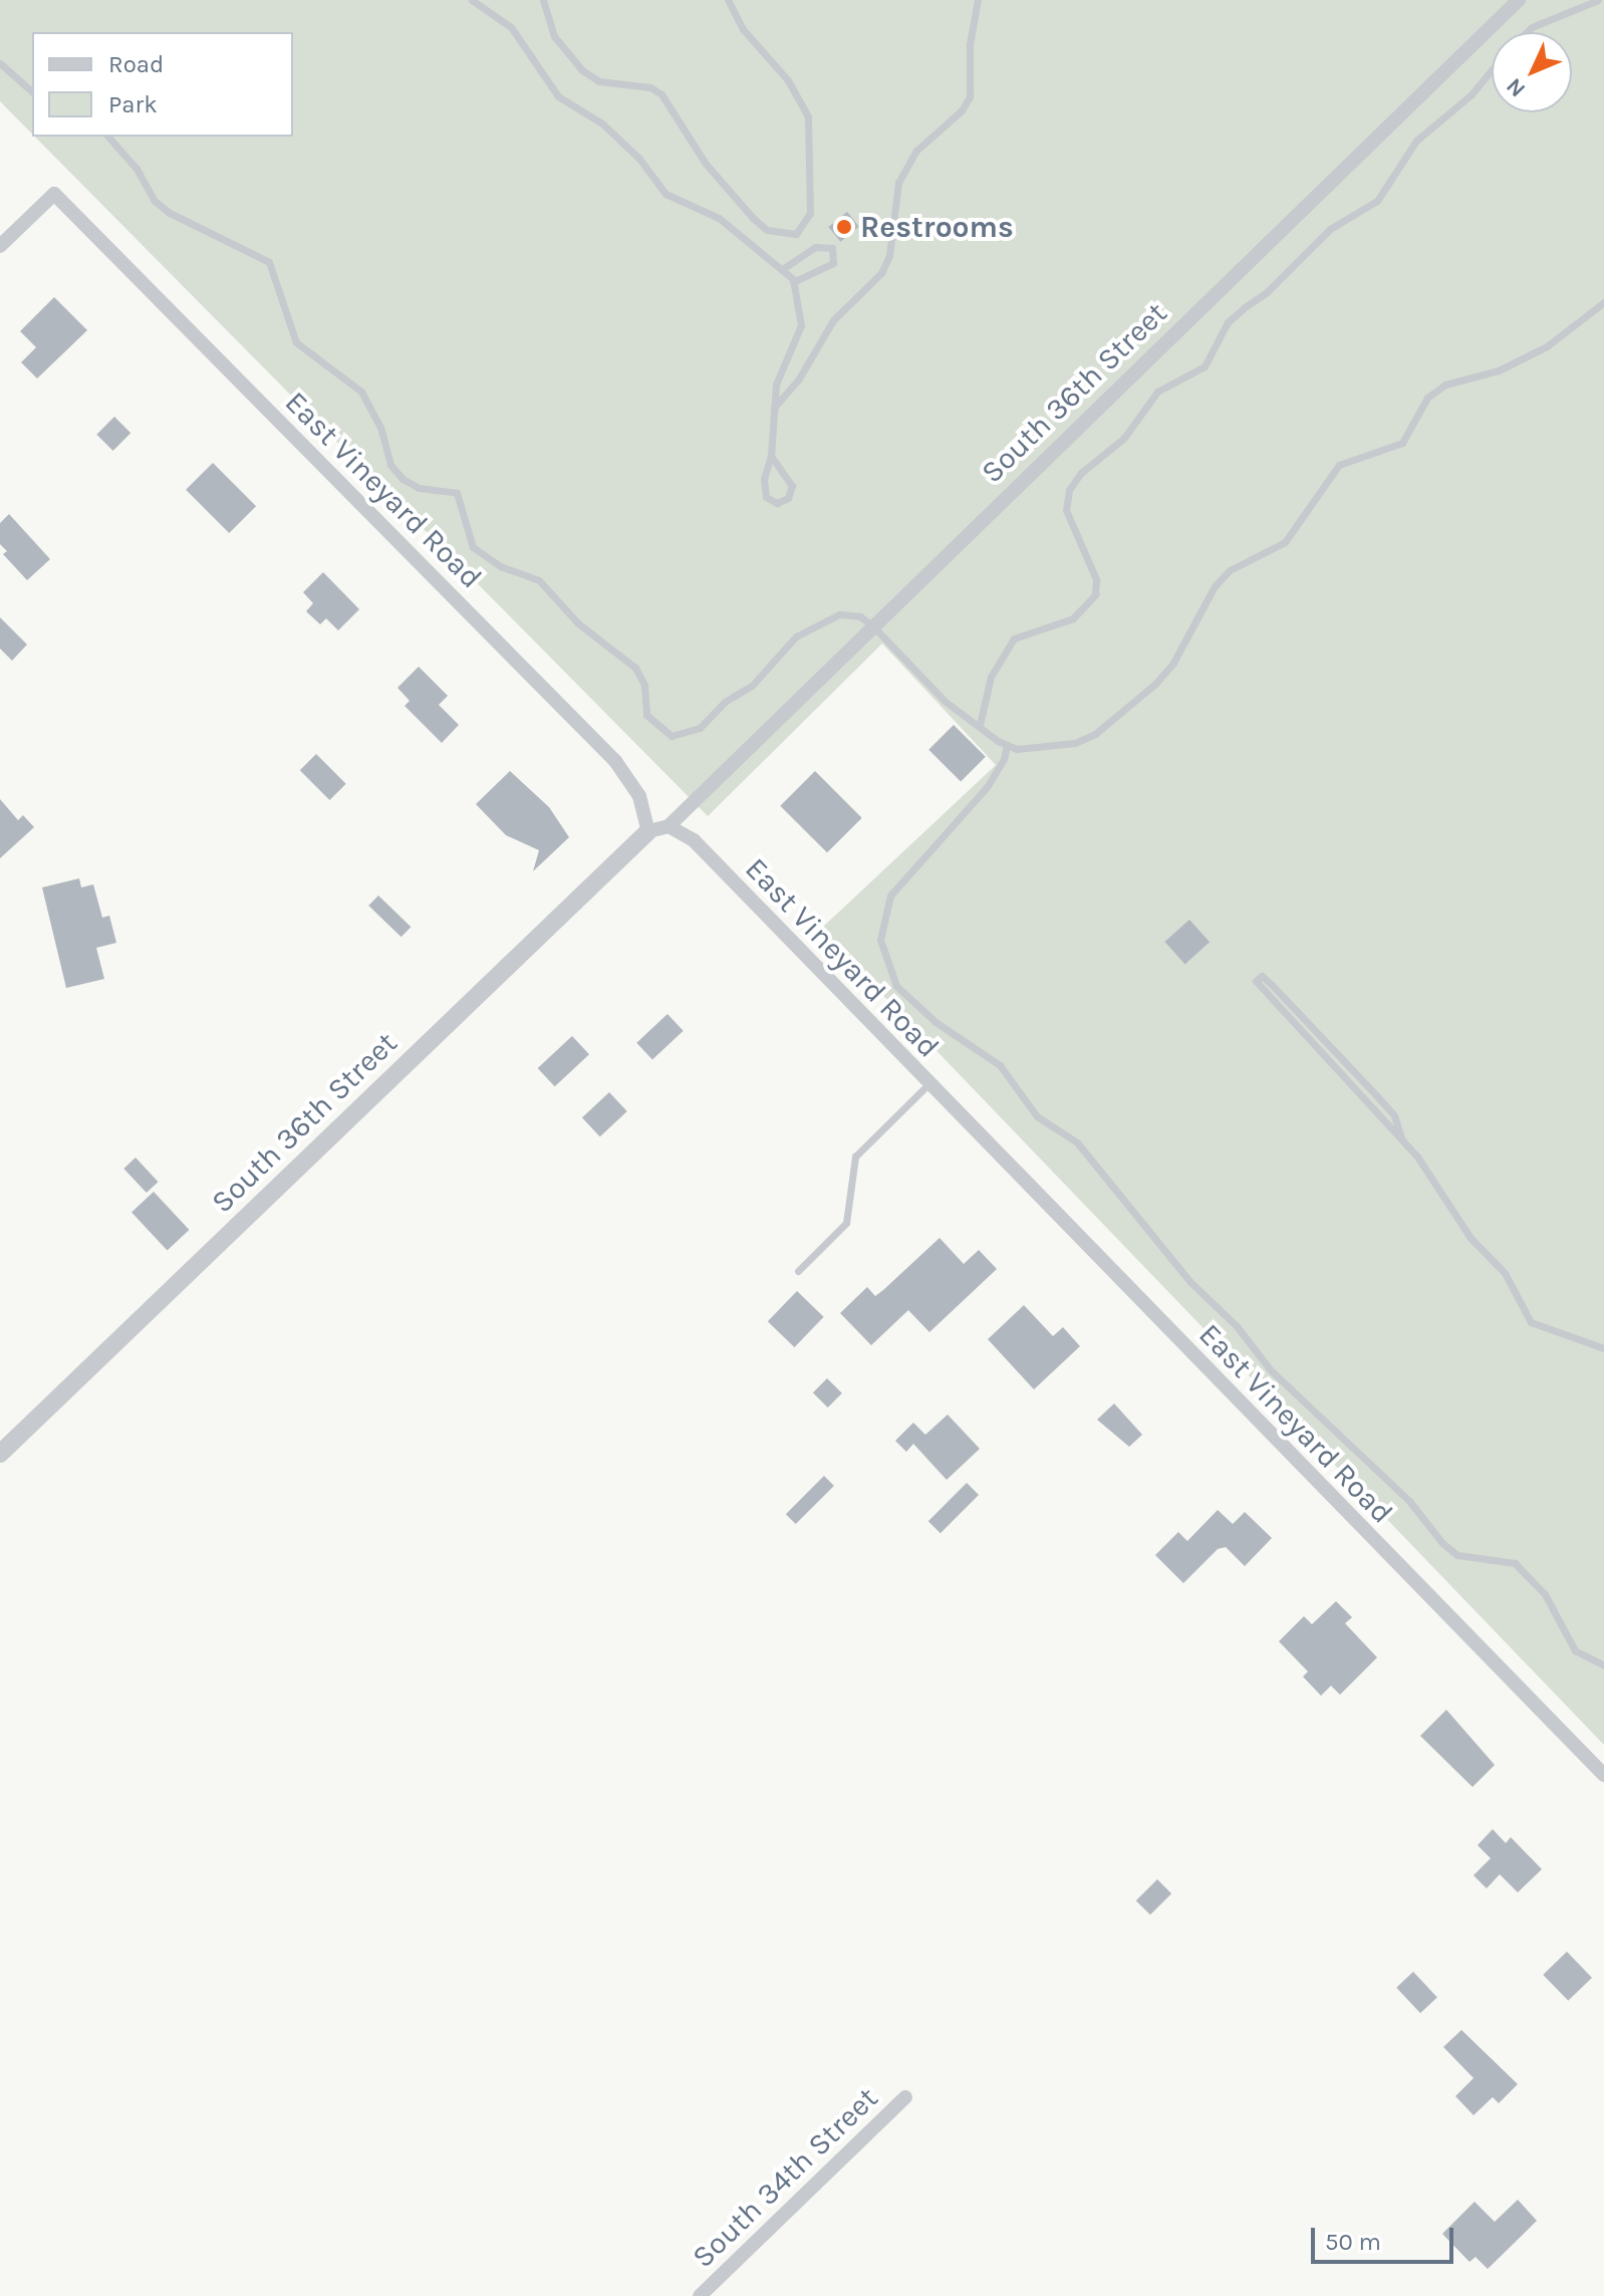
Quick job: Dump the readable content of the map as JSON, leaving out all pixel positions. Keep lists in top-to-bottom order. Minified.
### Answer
{"streets":{"street":["South 36th Street","East Vineyard Road","South 34th Street"]},"crossings":[["South 36th Street","East Vineyard Road"]],"places":["Restrooms"],"legend":["Road","Park"],"scale_bar":"50 m","north":"bottom left"}
